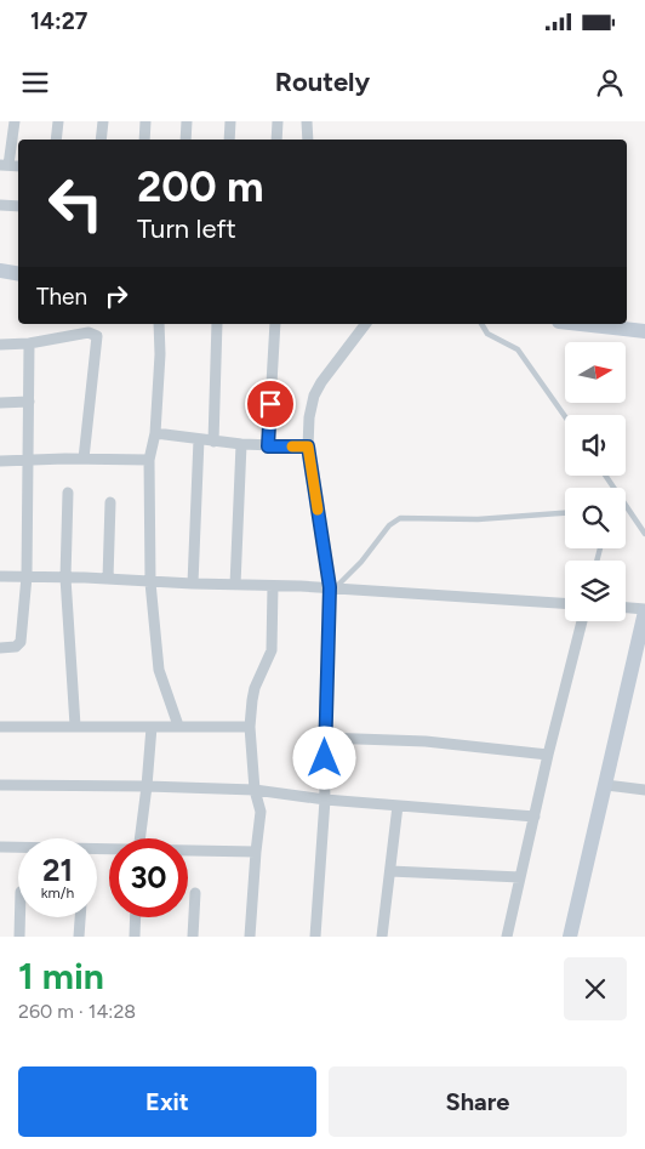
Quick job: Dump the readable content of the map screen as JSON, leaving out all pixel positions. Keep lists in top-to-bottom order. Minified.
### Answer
{"north":"right","page":{"status":"14:27","header":"Routely","turn":["200 m","Turn left"],"then":"Then","speed":"21 km/h","limit":"30","heading":["1 min","260 m · 14:28"],"buttons":["Exit","Share"]}}
